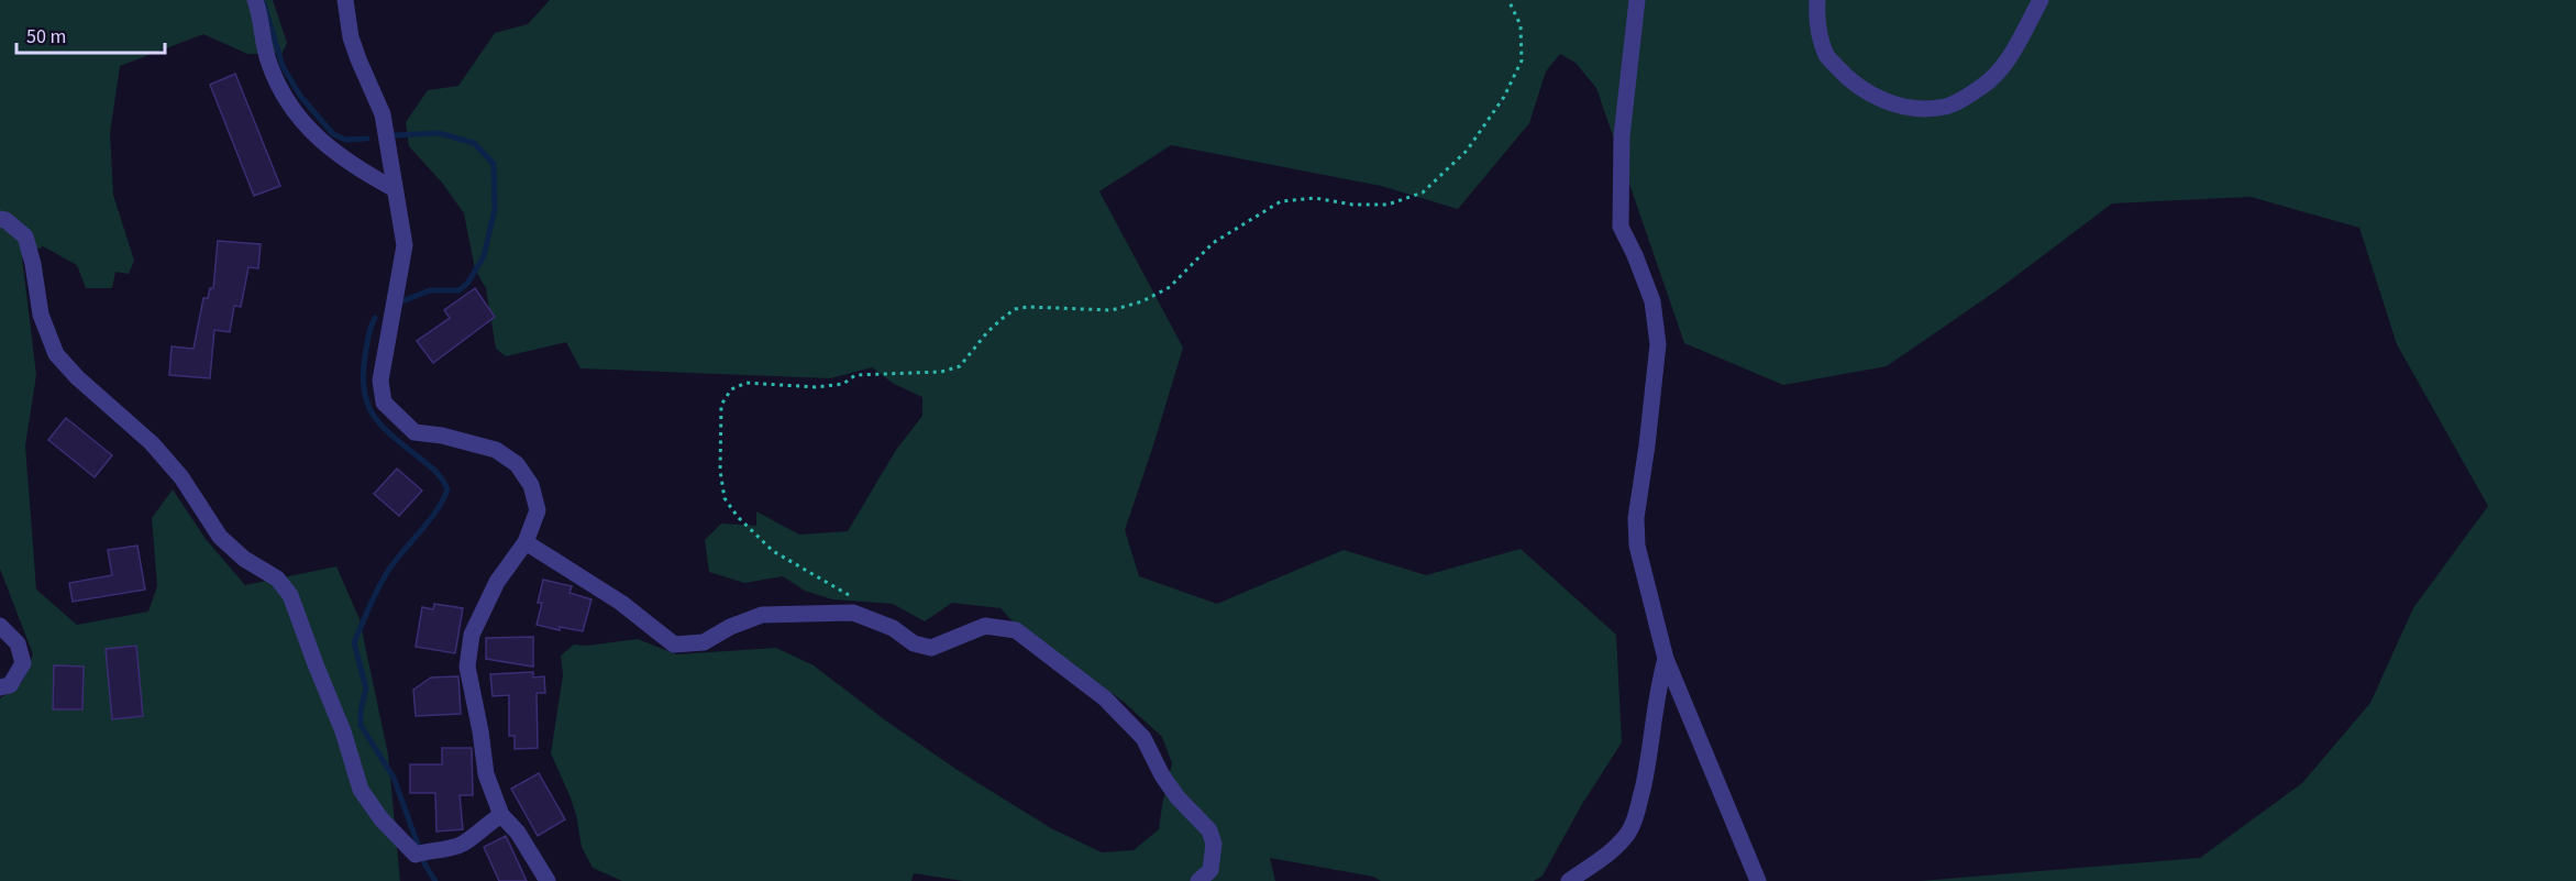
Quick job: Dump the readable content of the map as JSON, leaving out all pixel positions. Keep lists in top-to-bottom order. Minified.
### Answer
{"scale_bar":"50 m"}
